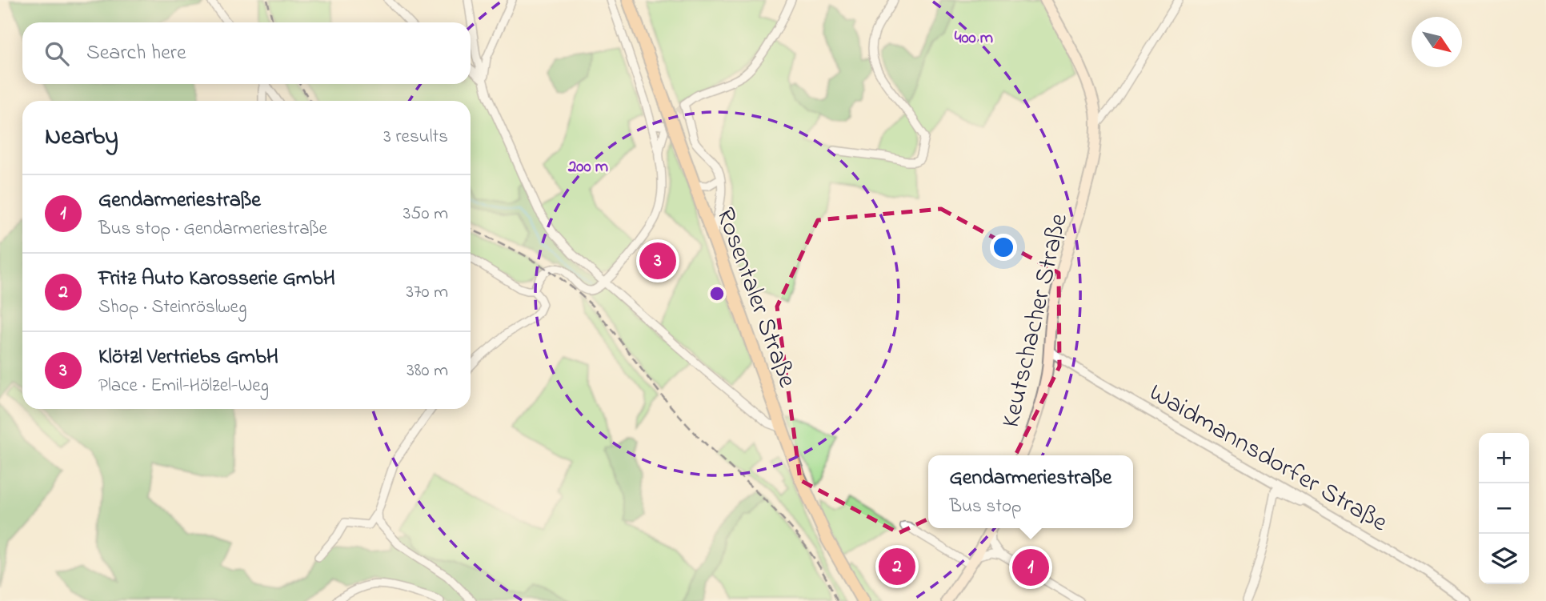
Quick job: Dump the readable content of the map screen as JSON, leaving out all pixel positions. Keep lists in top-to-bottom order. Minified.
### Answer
{"streets":{"main road":["Rosentaler Straße","Keutschacher Straße"],"street":["Waidmannsdorfer Straße"]},"crossings":[["Keutschacher Straße","Waidmannsdorfer Straße"]],"north":"bottom right","page":{"search":"Search here","heading":["Nearby","3 results"],"list":[{"mark":"1","name":"Gendarmeriestraße","note":"Bus stop · Gendarmeriestraße","value":"350 m"},{"mark":"2","name":"Fritz Auto Karosserie GmbH","note":"Shop · Steinröslweg","value":"370 m"},{"mark":"3","name":"Klötzl Vertriebs GmbH","note":"Place · Emil-Hölzel-Weg","value":"380 m"}],"pins":["3","2","1"],"map_buttons":["+","−"],"popup":["Gendarmeriestraße","Bus stop"]},"rings":["400 m","200 m"]}
